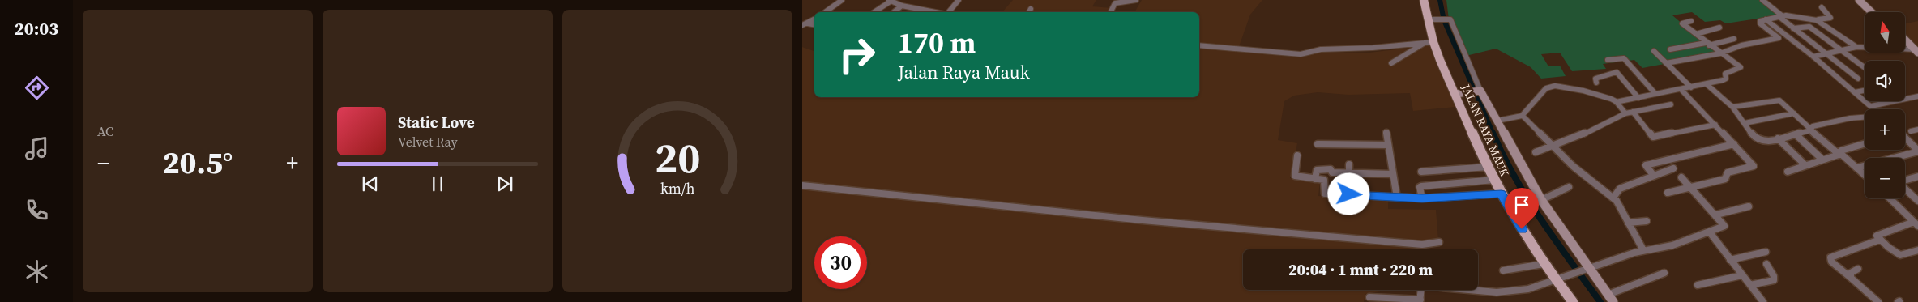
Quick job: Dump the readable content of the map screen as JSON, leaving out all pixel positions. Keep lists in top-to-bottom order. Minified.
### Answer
{"streets":{"main road":["JALAN RAYA MAUK"]},"north":"top","page":{"tabs":"20:03","tile":"AC","map_buttons":["+","−"],"turn":["170 m","Jalan Raya Mauk"],"song":["Static Love","Velvet Ray"],"heat":["−","20.5°","+"],"limit":"30","trip":"20:04 · 1 mnt · 220 m","gauge":["20","km/h"]}}
